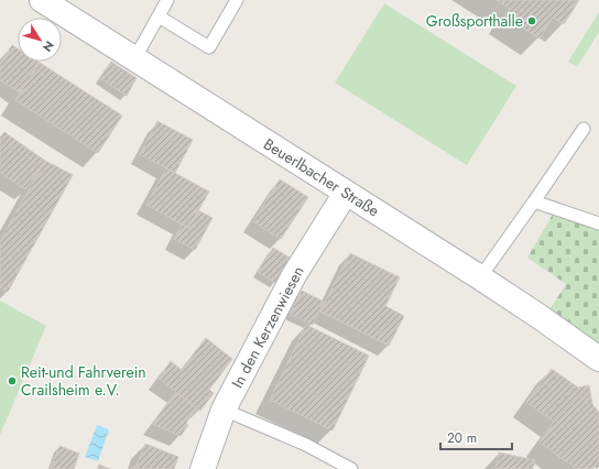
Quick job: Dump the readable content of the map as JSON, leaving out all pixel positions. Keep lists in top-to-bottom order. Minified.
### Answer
{"streets":{"street":["Beuerlbacher Straße","In den Kerzenwiesen"]},"crossings":[["Beuerlbacher Straße","In den Kerzenwiesen"]],"places":["Großsporthalle","Reit-und Fahrverein Crailsheim e.V."],"scale_bar":"20 m","north":"bottom right"}
